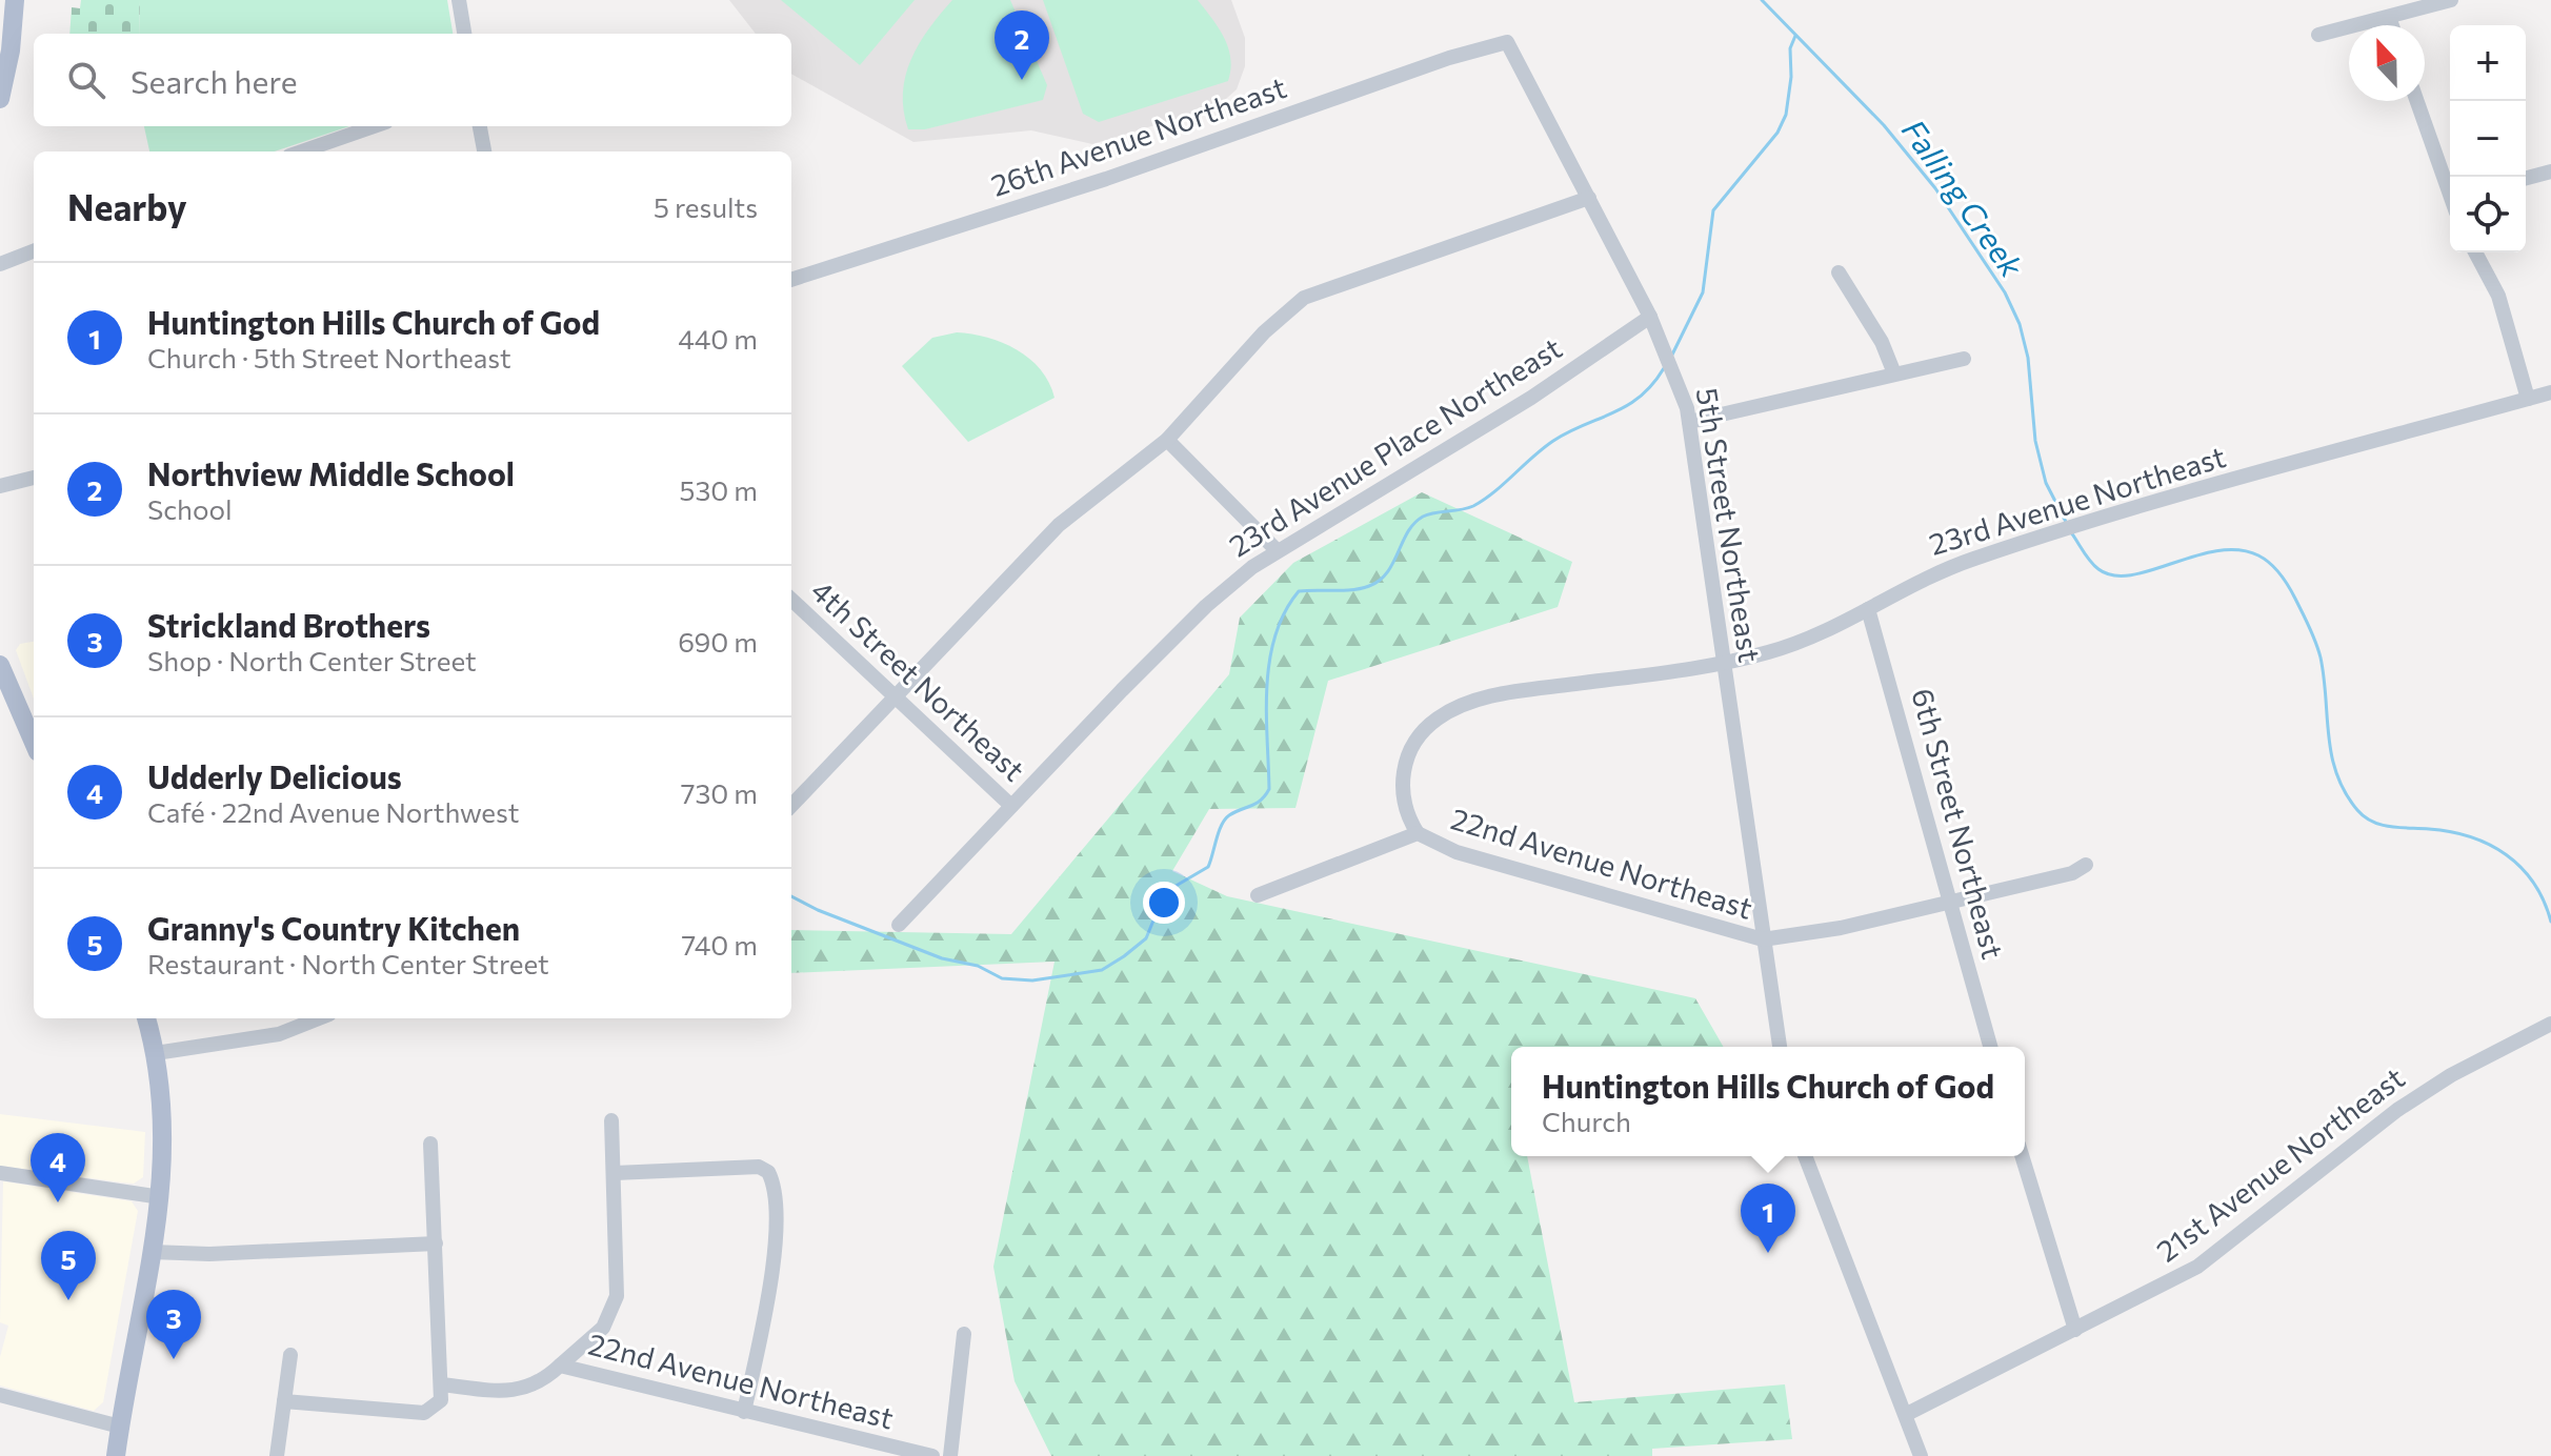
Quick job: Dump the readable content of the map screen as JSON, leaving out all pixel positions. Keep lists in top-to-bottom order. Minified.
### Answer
{"streets":{"street":["26th Avenue Northeast","23rd Avenue Place Northeast","23rd Avenue Northeast","5th Street Northeast","4th Street Northeast","6th Street Northeast","22nd Avenue Northeast","21st Avenue Northeast"]},"crossings":[["26th Avenue Northeast","5th Street Northeast"],["23rd Avenue Place Northeast","5th Street Northeast"],["23rd Avenue Place Northeast","4th Street Northeast"],["23rd Avenue Northeast","5th Street Northeast"],["23rd Avenue Northeast","6th Street Northeast"],["23rd Avenue Northeast","22nd Avenue Northeast"],["5th Street Northeast","22nd Avenue Northeast"],["6th Street Northeast","22nd Avenue Northeast"]],"water":["Falling Creek"],"north":"top","page":{"pins":["2","4","1","5","3"],"map_buttons":["+","−"],"search":"Search here","heading":["Nearby","5 results"],"list":[{"mark":"1","name":"Huntington Hills Church of God","note":"Church · 5th Street Northeast","value":"440 m"},{"mark":"2","name":"Northview Middle School","note":"School","value":"530 m"},{"mark":"3","name":"Strickland Brothers","note":"Shop · North Center Street","value":"690 m"},{"mark":"4","name":"Udderly Delicious","note":"Café · 22nd Avenue Northwest","value":"730 m"},{"mark":"5","name":"Granny's Country Kitchen","note":"Restaurant · North Center Street","value":"740 m"}],"popup":["Huntington Hills Church of God","Church"]}}
